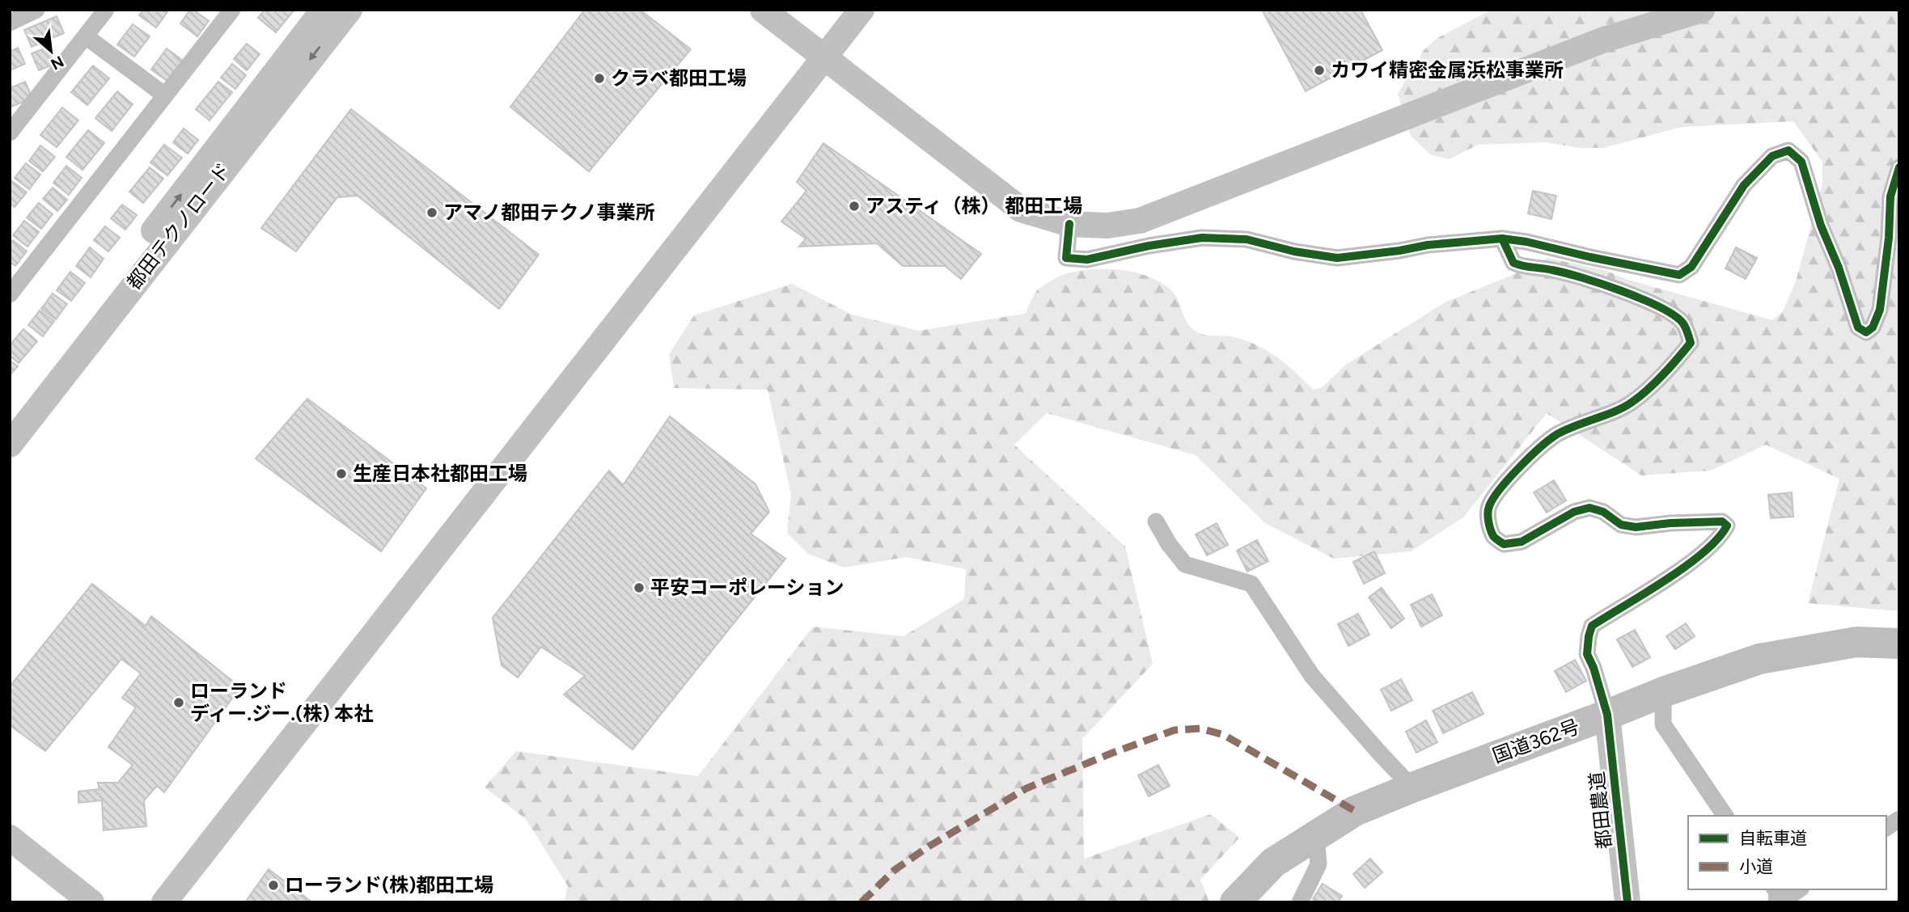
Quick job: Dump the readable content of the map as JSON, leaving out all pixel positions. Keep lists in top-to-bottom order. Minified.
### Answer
{"streets":{"highway":["国道362号"],"street":["都田テクノロード","都田農道"]},"crossings":[["国道362号","都田農道"]],"places":["カワイ精密金属浜松事業所","クラベ都田工場","アスティ（株） 都田工場","アマノ都田テクノ事業所","生産日本社都田工場","平安コーポレーション","ローランド ディー.ジー.(株) 本社","ローランド(株)都田工場"],"legend":["自転車道","小道"],"north":"bottom right"}
